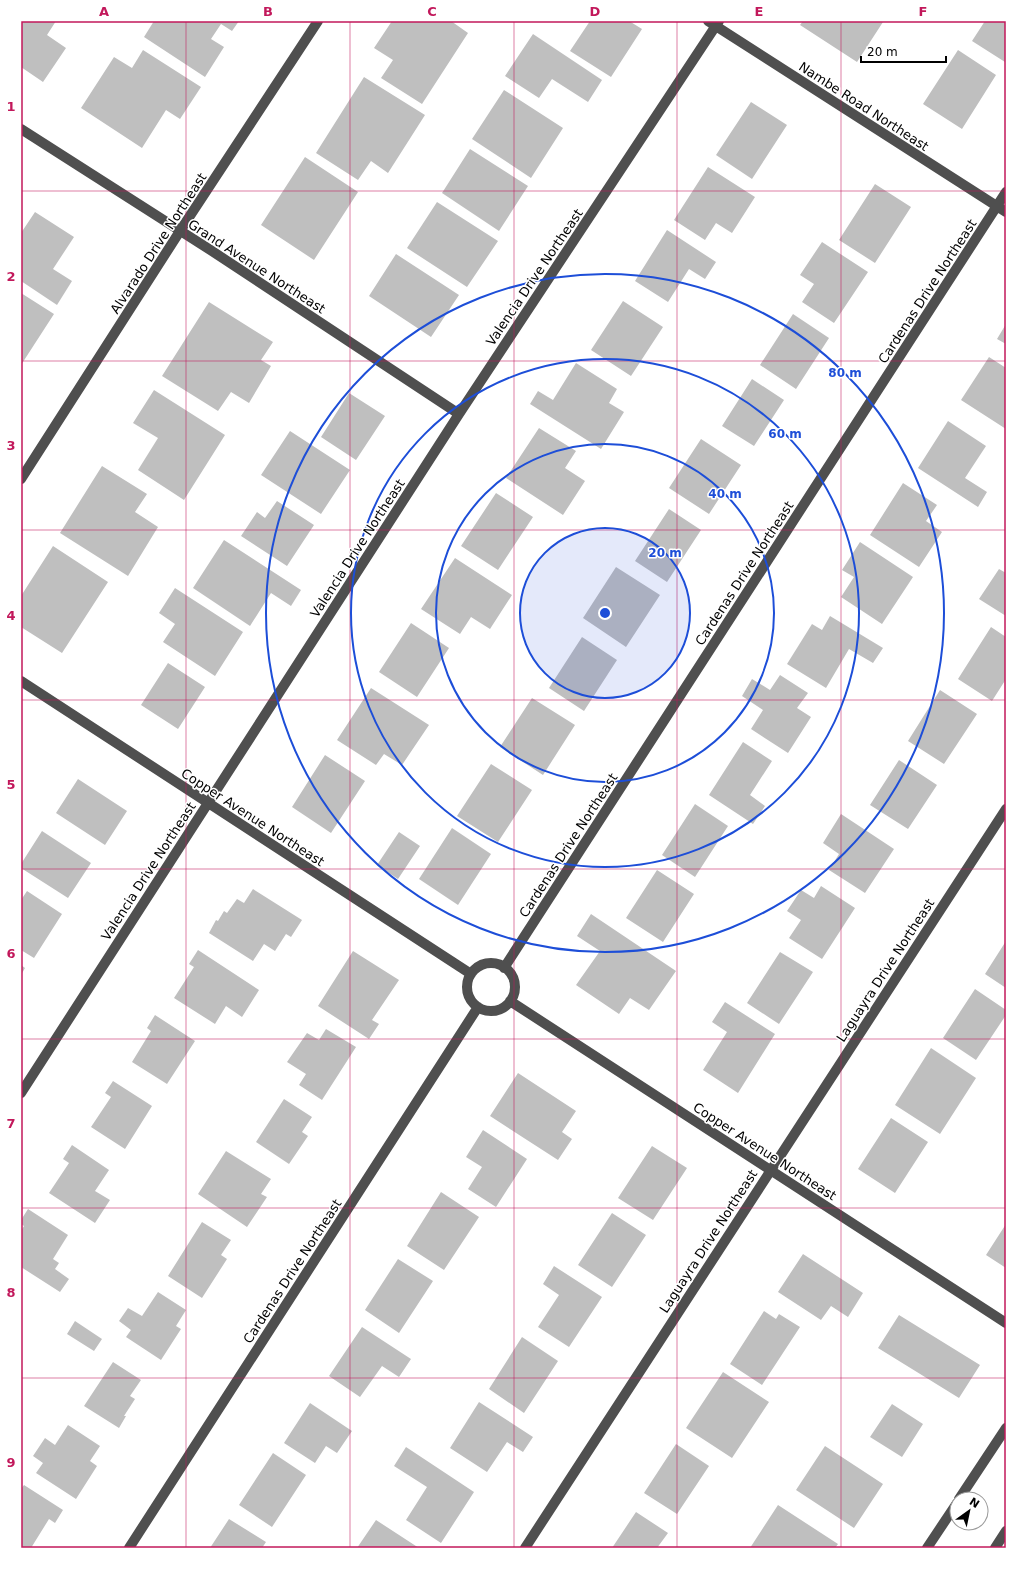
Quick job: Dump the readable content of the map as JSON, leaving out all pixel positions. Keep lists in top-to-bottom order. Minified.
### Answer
{"streets":{"street":["Nambe Road Northeast","Alvarado Drive Northeast","Grand Avenue Northeast","Valencia Drive Northeast","Cardenas Drive Northeast","Copper Avenue Northeast","Laguayra Drive Northeast"]},"crossings":[["Nambe Road Northeast","Valencia Drive Northeast"],["Nambe Road Northeast","Cardenas Drive Northeast"],["Alvarado Drive Northeast","Grand Avenue Northeast"],["Grand Avenue Northeast","Valencia Drive Northeast"],["Valencia Drive Northeast","Copper Avenue Northeast"],["Cardenas Drive Northeast","Copper Avenue Northeast"],["Copper Avenue Northeast","Laguayra Drive Northeast"]],"scale_bar":"20 m","north":"top right","grid":{"columns":["A","B","C","D","E","F"],"rows":["1","2","3","4","5","6","7","8","9"]},"rings":["80 m","60 m","40 m","20 m"]}
